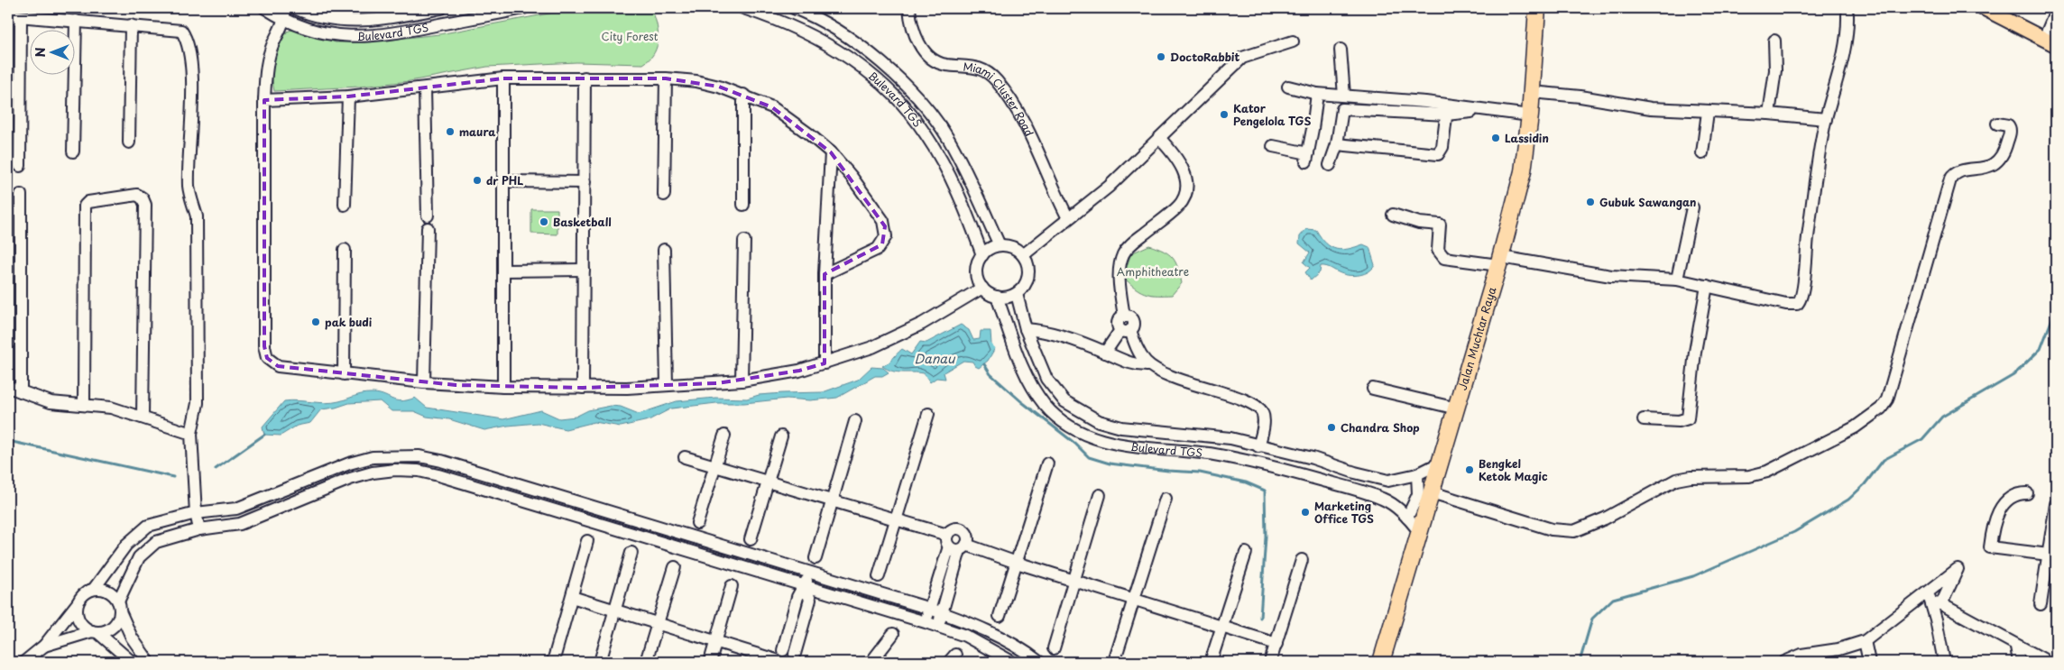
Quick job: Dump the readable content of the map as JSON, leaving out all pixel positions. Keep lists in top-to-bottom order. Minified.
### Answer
{"streets":{"highway":["Jalan Muchtar Raya"],"street":["Bulevard TGS","Miami Cluster Road"]},"crossings":[["Bulevard TGS","Jalan Muchtar Raya"]],"water":["Danau"],"parks":["City Forest","Amphitheatre"],"places":["DoctoRabbit","Kator Pengelola TGS","maura","Lassidin","dr PHL","Gubuk Sawangan","Basketball","pak budi","Chandra Shop","Bengkel Ketok Magic","Marketing Office TGS"],"north":"left"}
